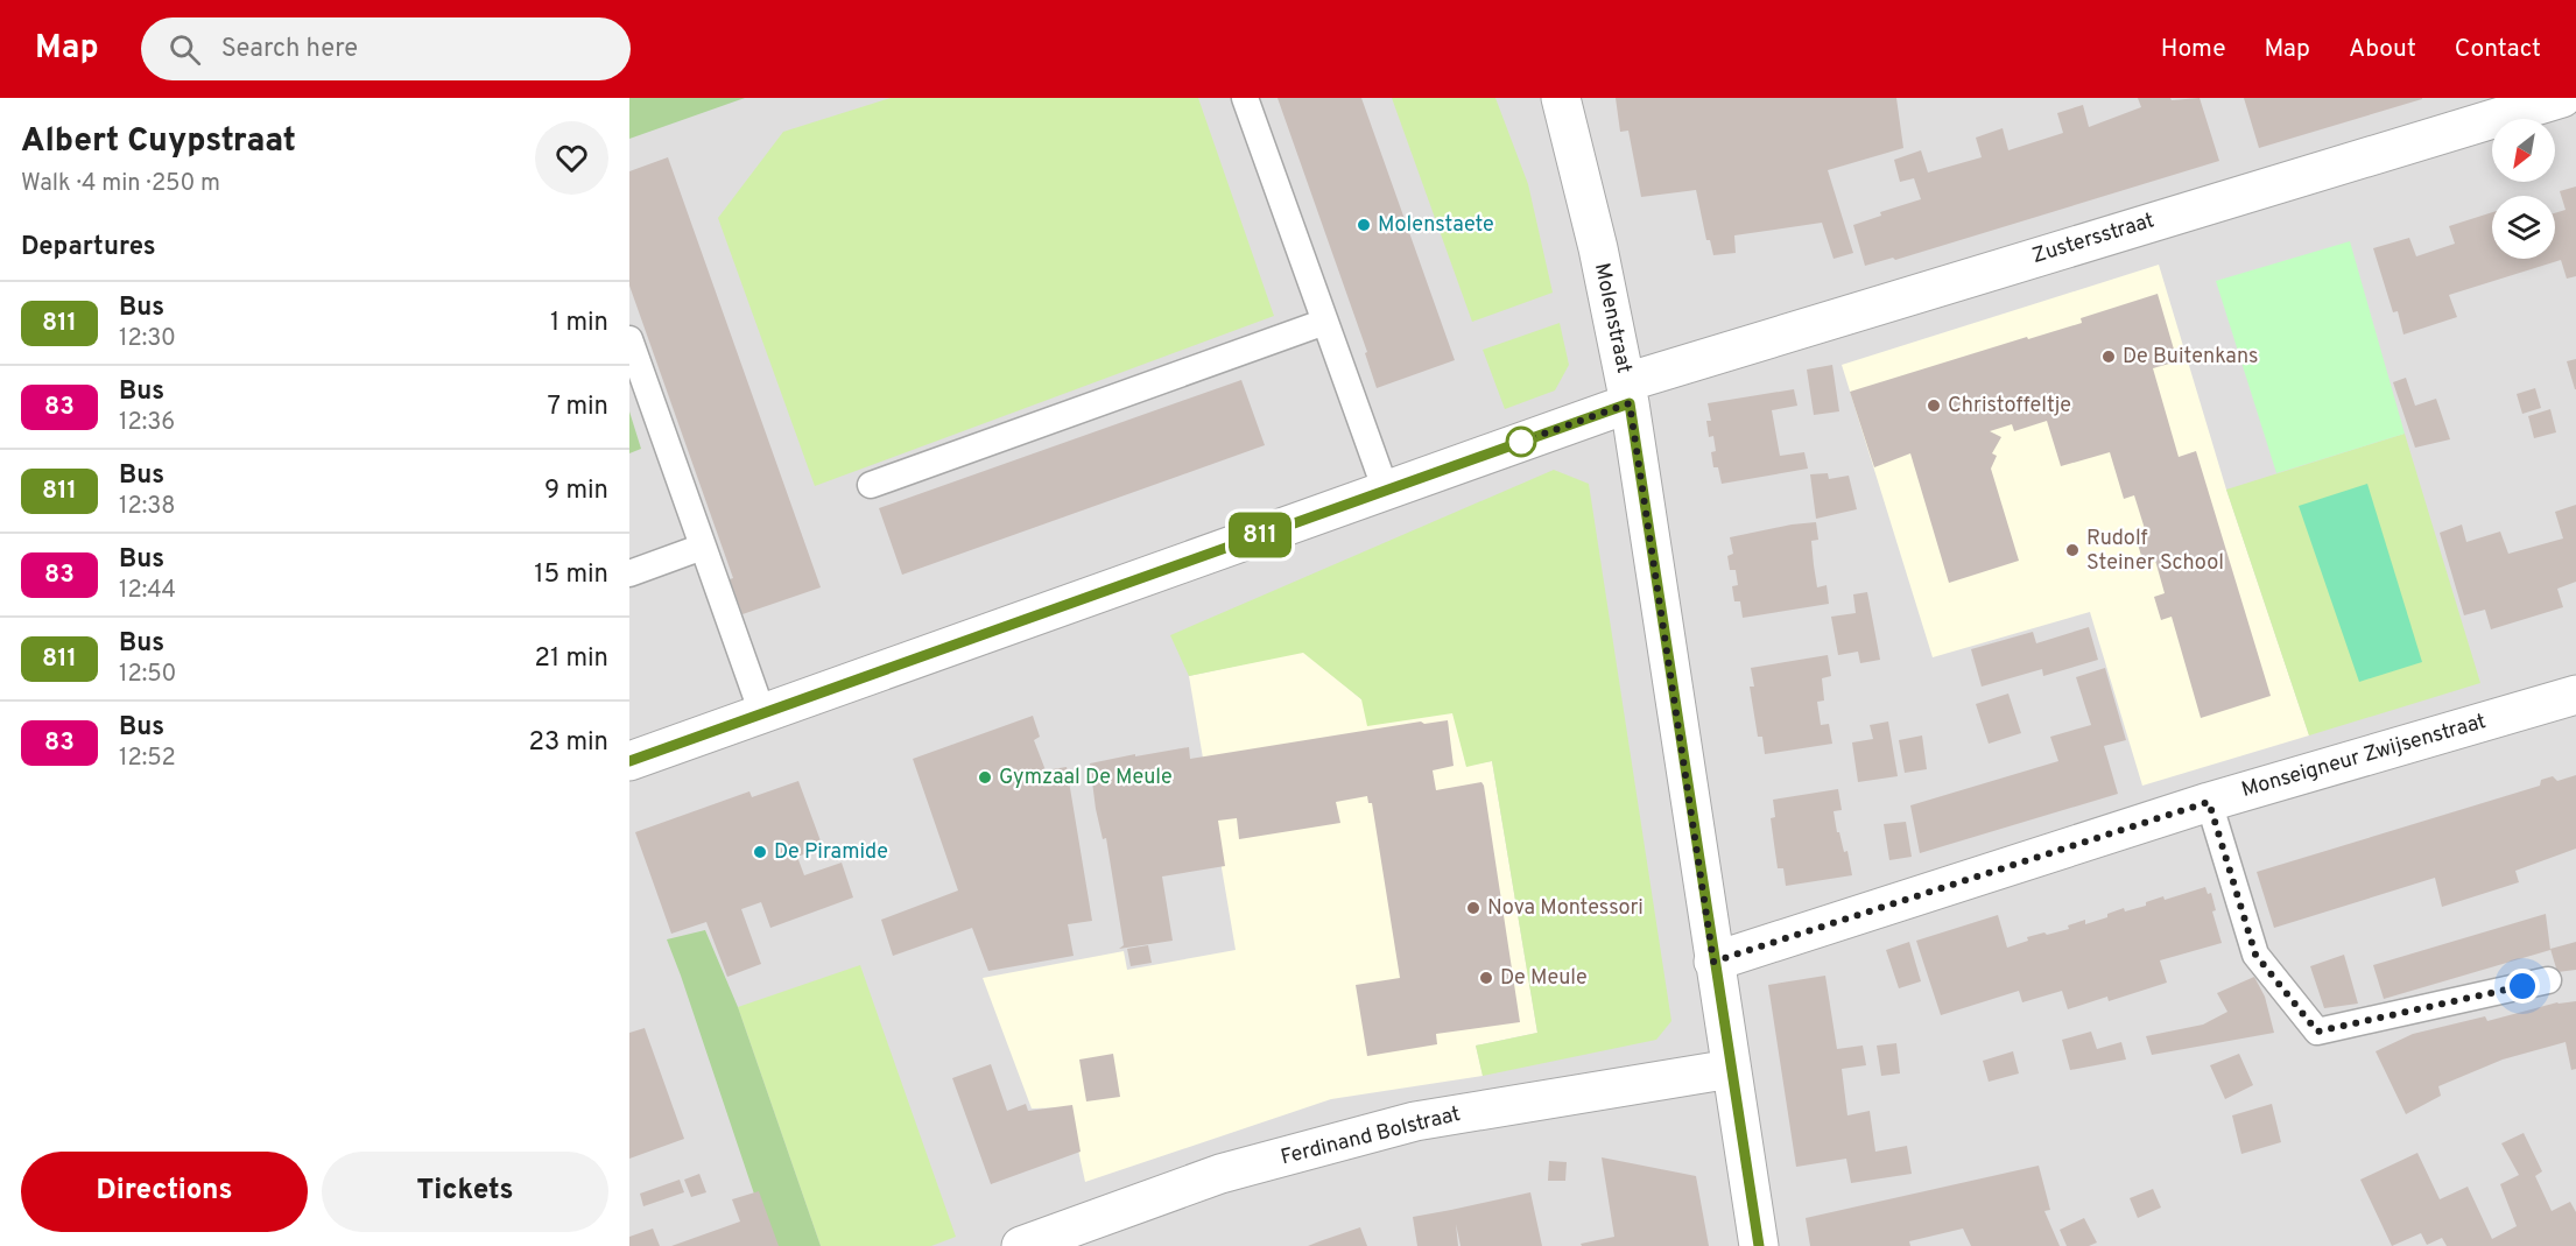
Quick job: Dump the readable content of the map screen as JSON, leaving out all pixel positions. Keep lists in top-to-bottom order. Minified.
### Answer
{"streets":{"street":["Zustersstraat","Molenstraat","Monseigneur Zwijsenstraat","Ferdinand Bolstraat"]},"crossings":[["Zustersstraat","Molenstraat"],["Molenstraat","Monseigneur Zwijsenstraat"],["Molenstraat","Ferdinand Bolstraat"]],"places":["Molenstaete","De Buitenkans","Christoffeltje","Rudolf Steiner School","Gymzaal De Meule","De Piramide","Nova Montessori","De Meule"],"lines":["bus line 811"],"north":"bottom left","page":{"header":"Map","search":"Search here","nav":["Home","Map","About","Contact"],"heading":[["Albert Cuypstraat","Walk · 4 min · 250 m"],"Departures"],"on_map":"811","list":[{"mark":"811","name":"Bus","note":"12:30","value":"1 min"},{"mark":"83","name":"Bus","note":"12:36","value":"7 min"},{"mark":"811","name":"Bus","note":"12:38","value":"9 min"},{"mark":"83","name":"Bus","note":"12:44","value":"15 min"},{"mark":"811","name":"Bus","note":"12:50","value":"21 min"},{"mark":"83","name":"Bus","note":"12:52","value":"23 min"}],"buttons":["Directions","Tickets"]}}
